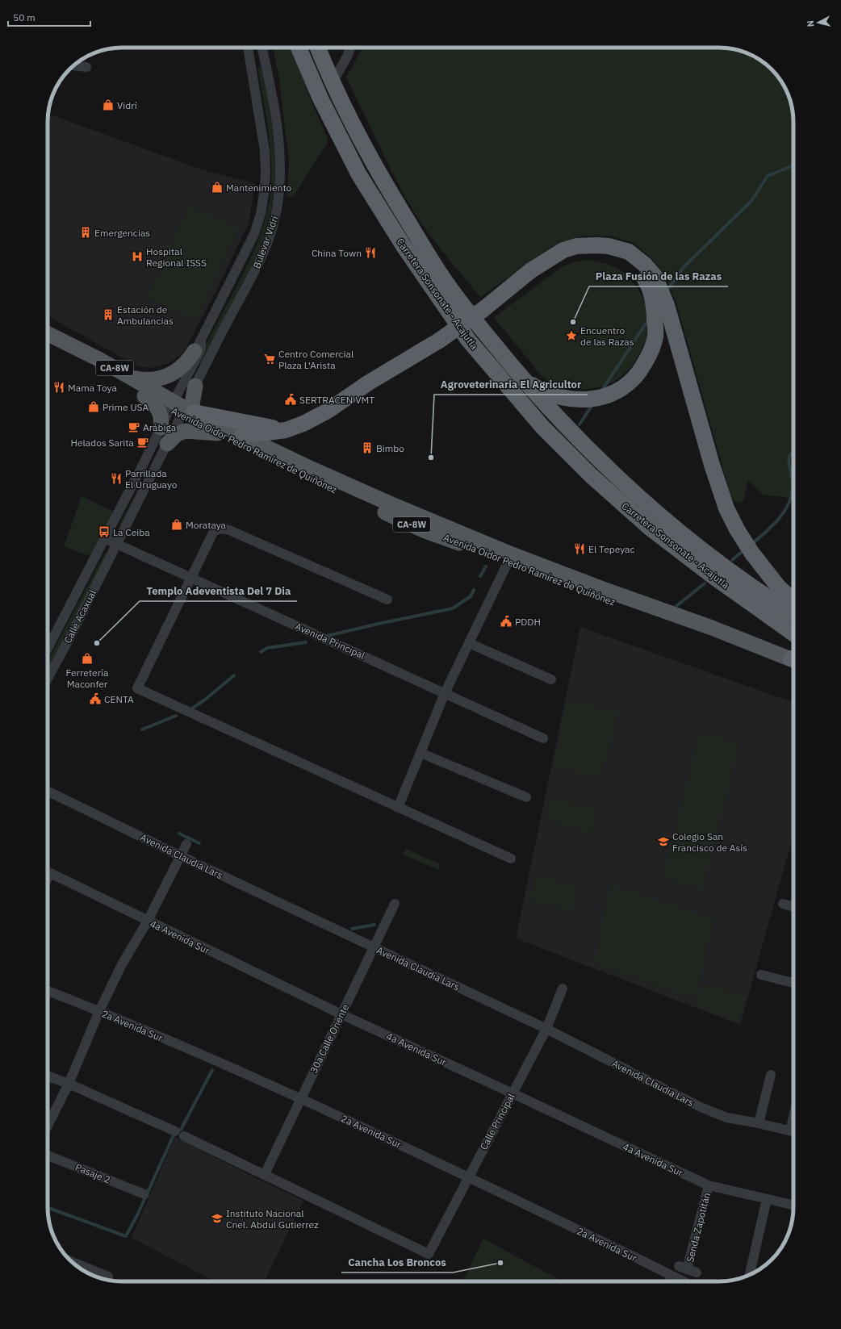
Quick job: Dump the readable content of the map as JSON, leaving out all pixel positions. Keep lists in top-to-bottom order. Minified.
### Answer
{"streets":{"highway":["Carretera Sonsonate - Acajutla"],"main road":["CA-8W","Avenida Oidor Pedro Ramírez de Quiñónez"],"street":["Bulevar Vidri","Calle Acaxual","Avenida Principal","Avenida Claudia Lars","4a Avenida Sur","2a Avenida Sur","30a Calle Oriente","Calle Principal","Pasaje 2","Senda Zapotitán"]},"crossings":[["Bulevar Vidri","CA-8W"],["Bulevar Vidri","Avenida Oidor Pedro Ramírez de Quiñónez"],["Bulevar Vidri","Calle Acaxual"],["CA-8W","Avenida Oidor Pedro Ramírez de Quiñónez"],["CA-8W","Calle Acaxual"],["Avenida Oidor Pedro Ramírez de Quiñónez","Calle Acaxual"],["Calle Acaxual","Avenida Principal"],["Avenida Claudia Lars","30a Calle Oriente"],["Avenida Claudia Lars","Calle Principal"],["4a Avenida Sur","30a Calle Oriente"],["4a Avenida Sur","Calle Principal"],["4a Avenida Sur","Senda Zapotitán"],["2a Avenida Sur","30a Calle Oriente"],["2a Avenida Sur","Calle Principal"],["30a Calle Oriente","Calle Principal"]],"places":{"shop":["Vidrí","Mantenimiento","Prime USA","Morataya","Ferretería Maconfer"],"building":["Emergencias","Estación de Ambulancias","Bimbo"],"restaurant":["China Town","Mama Toya","Parrillada El Uruguayo","El Tepeyac"],"hospital":["Hospital Regional ISSS"],"other":["Plaza Fusión de las Razas","Agroveterinaria El Agricultor","Templo Adeventista Del 7 Dia","Cancha Los Broncos"],"place":["Encuentro de las Razas"],"supermarket":["Centro Comercial Plaza L'Arista"],"public building":["SERTRACEN VMT","PDDH","CENTA"],"cafe":["Arábiga","Helados Sarita"],"bus stop":["La Ceiba"],"school or university":["Colegio San Francisco de Asís","Instituto Nacional Cnel. Abdul Gutierrez"]},"scale_bar":"50 m","north":"left"}
